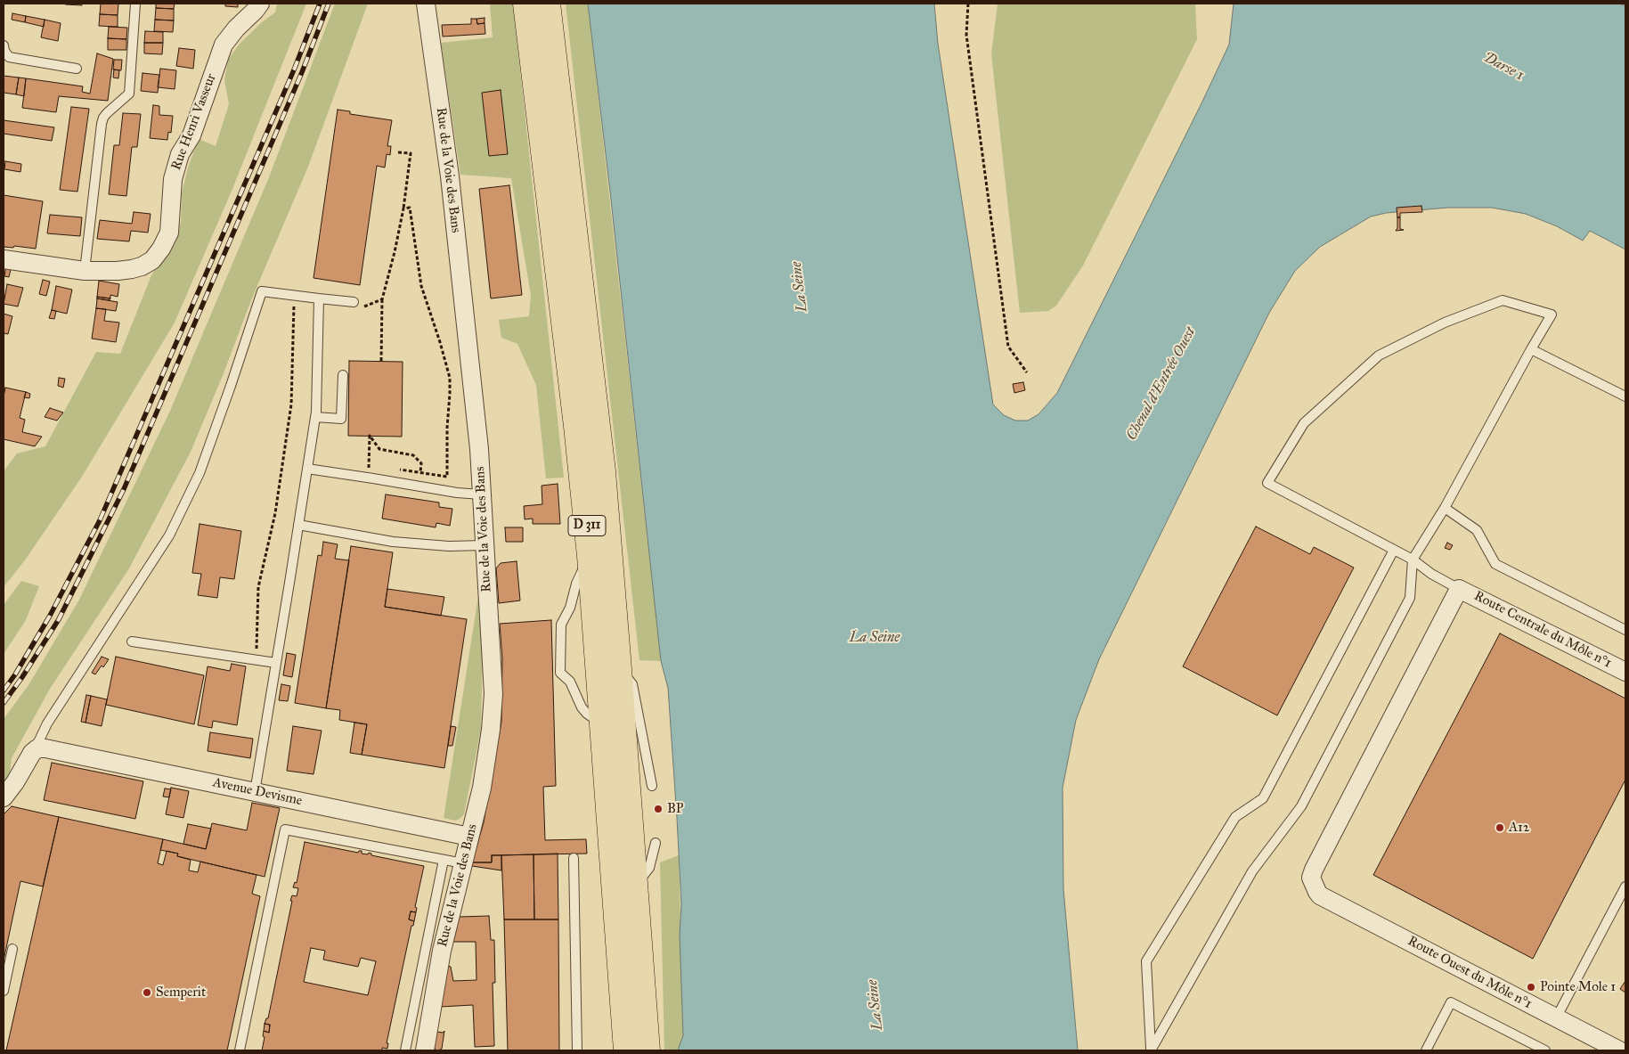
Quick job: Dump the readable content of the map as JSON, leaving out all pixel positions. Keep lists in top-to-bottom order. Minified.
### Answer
{"streets":{"main road":["D 311"],"street":["Rue Henri Vasseur","Rue de la Voie des Bans","Route Centrale du Môle n°1","Avenue Devisme","Route Ouest du Môle n°1"]},"crossings":[["Rue de la Voie des Bans","Avenue Devisme"],["Route Centrale du Môle n°1","Route Ouest du Môle n°1"]],"water":["Darse 1","La Seine","Chenal d'Entrée Ouest"],"places":["BP","A12","Pointe Mole 1","Semperit"]}
